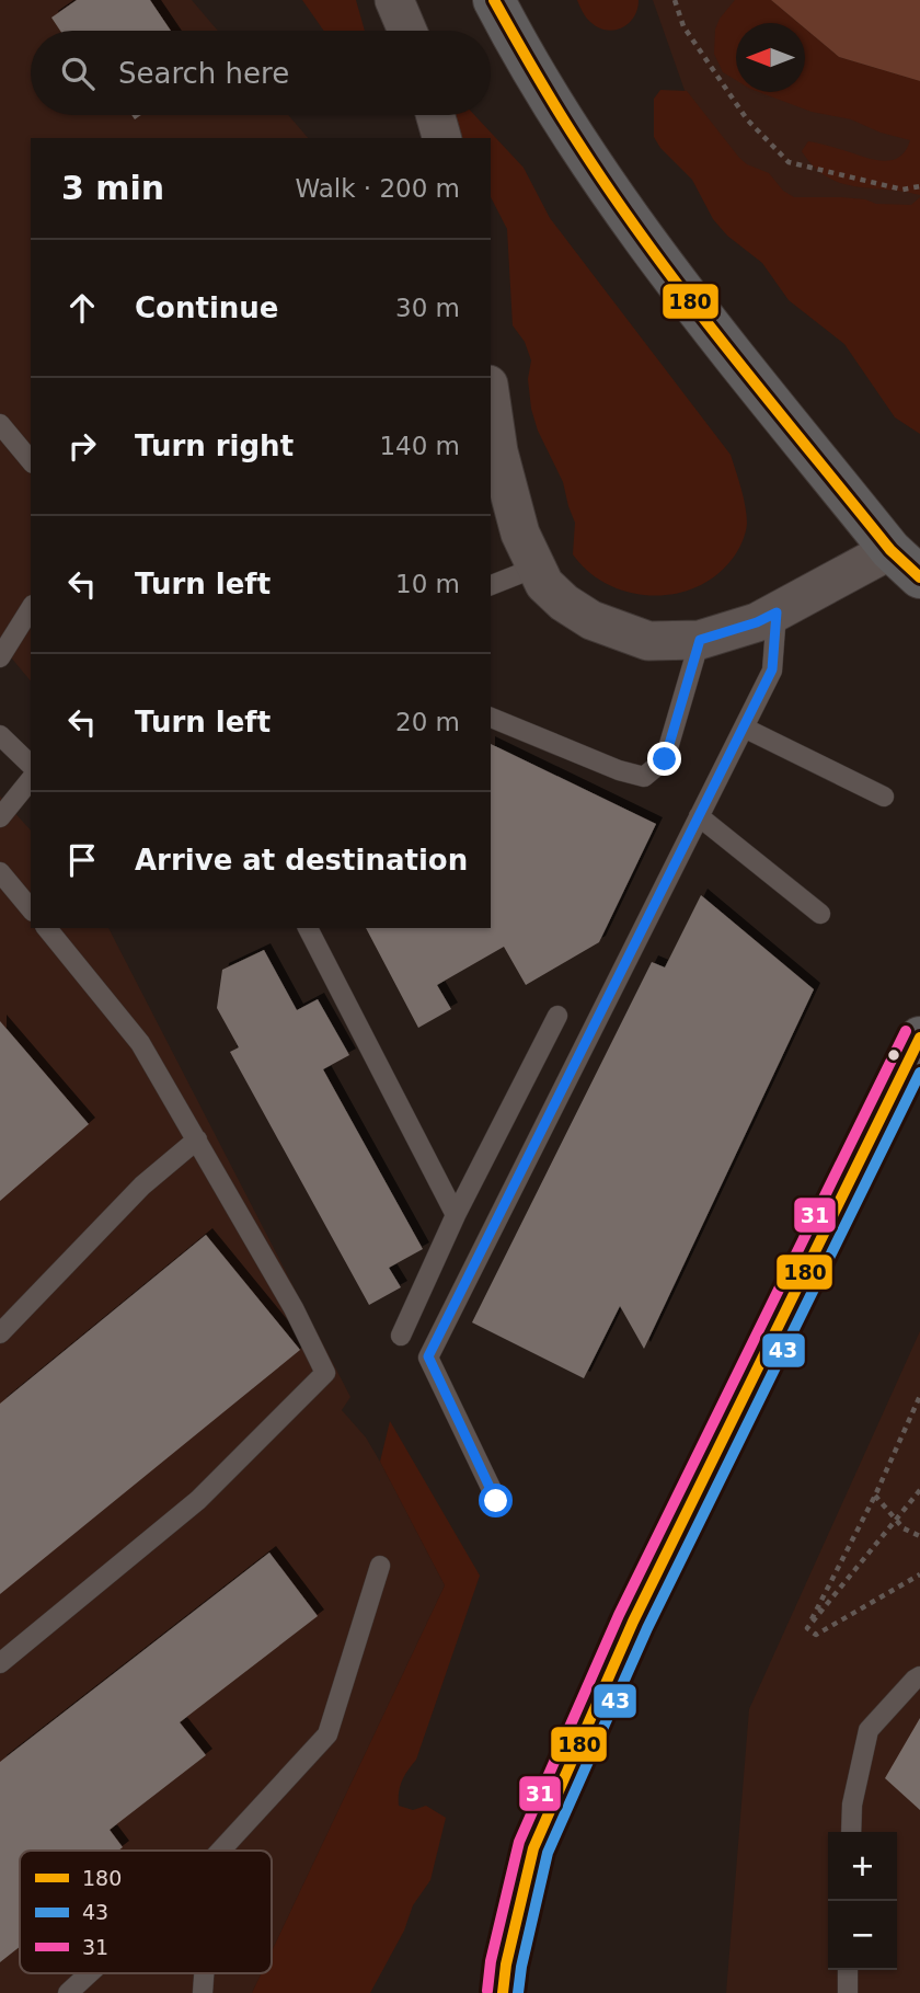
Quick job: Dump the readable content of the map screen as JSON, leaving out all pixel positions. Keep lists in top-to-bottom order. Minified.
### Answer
{"lines":["transit line 180","transit line 31","transit line 43"],"legend":["180","43","31"],"north":"left","page":{"search":"Search here","heading":["3 min","Walk · 200 m"],"list":[["Continue","30 m"],["Turn right","140 m"],["Turn left","10 m"],["Turn left","20 m"],"Arrive at destination"],"map_buttons":["+","−"]}}
